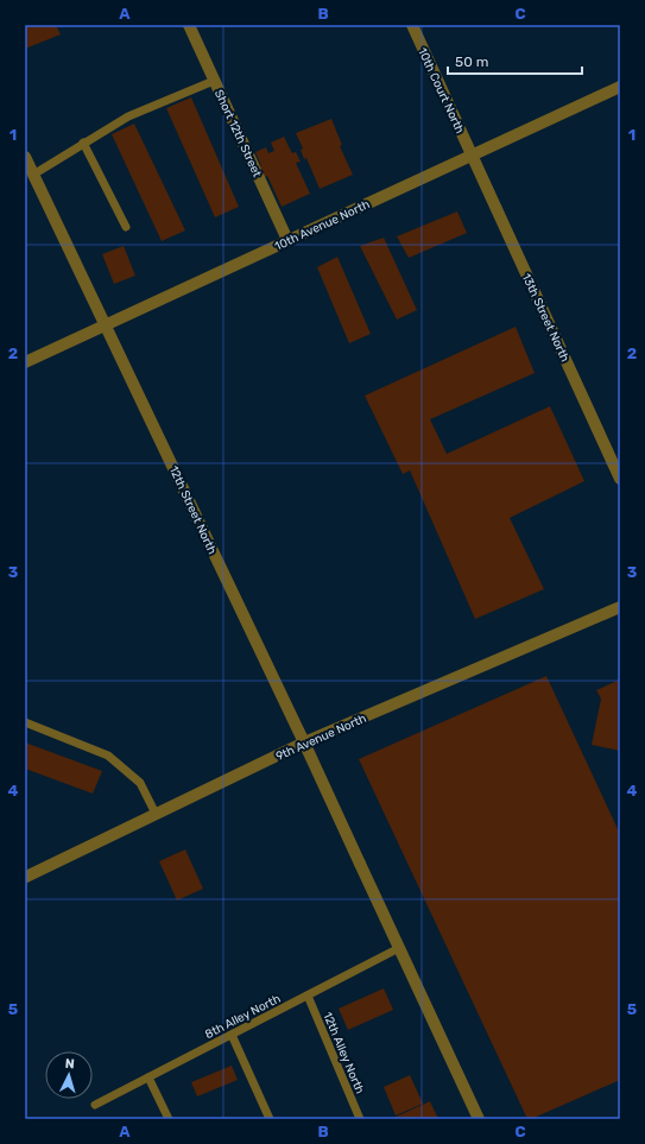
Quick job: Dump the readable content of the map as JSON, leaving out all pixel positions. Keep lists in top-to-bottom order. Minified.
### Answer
{"streets":{"street":["10th Court North","Short 12th Street","10th Avenue North","13th Street North","12th Street North","9th Avenue North"],"lane":["8th Alley North","12th Alley North"]},"crossings":[["10th Court North","10th Avenue North"],["10th Court North","13th Street North"],["Short 12th Street","10th Avenue North"],["10th Avenue North","13th Street North"],["10th Avenue North","12th Street North"],["12th Street North","9th Avenue North"],["12th Street North","8th Alley North"],["8th Alley North","12th Alley North"]],"scale_bar":"50 m","north":"top","grid":{"columns":["A","B","C"],"rows":["1","2","3","4","5"]}}
